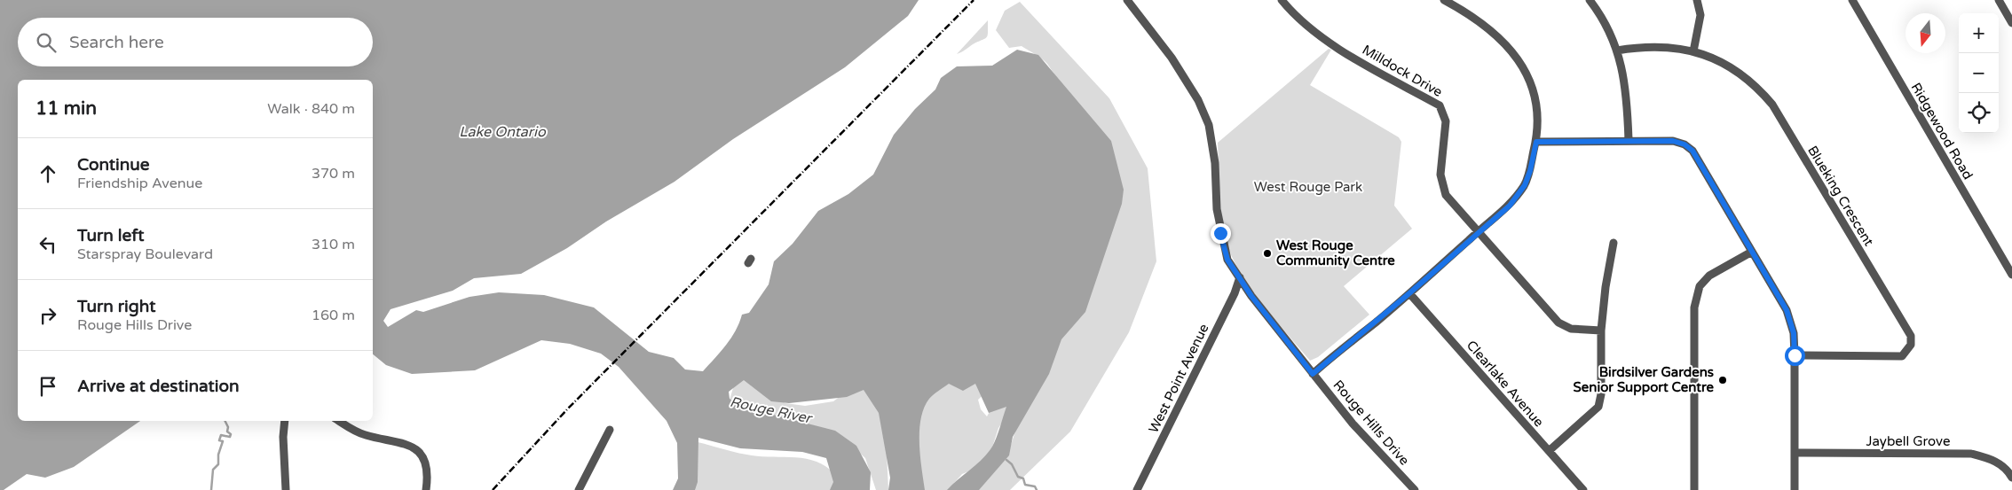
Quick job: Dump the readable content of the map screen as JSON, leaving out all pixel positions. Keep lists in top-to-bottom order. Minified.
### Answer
{"streets":{"street":["Milldock Drive","Ridgewood Road","Blueking Crescent","West Point Avenue","Clearlake Avenue","Rouge Hills Drive","Jaybell Grove"]},"crossings":[["West Point Avenue","Rouge Hills Drive"]],"water":["Lake Ontario","Rouge River"],"parks":["West Rouge Park"],"places":["West Rouge Community Centre","Birdsilver Gardens Senior Support Centre"],"north":"bottom","page":{"map_buttons":["+","−"],"search":"Search here","heading":["11 min","Walk · 840 m"],"list":[["Continue","Friendship Avenue","370 m"],["Turn left","Starspray Boulevard","310 m"],["Turn right","Rouge Hills Drive","160 m"],"Arrive at destination"]}}
